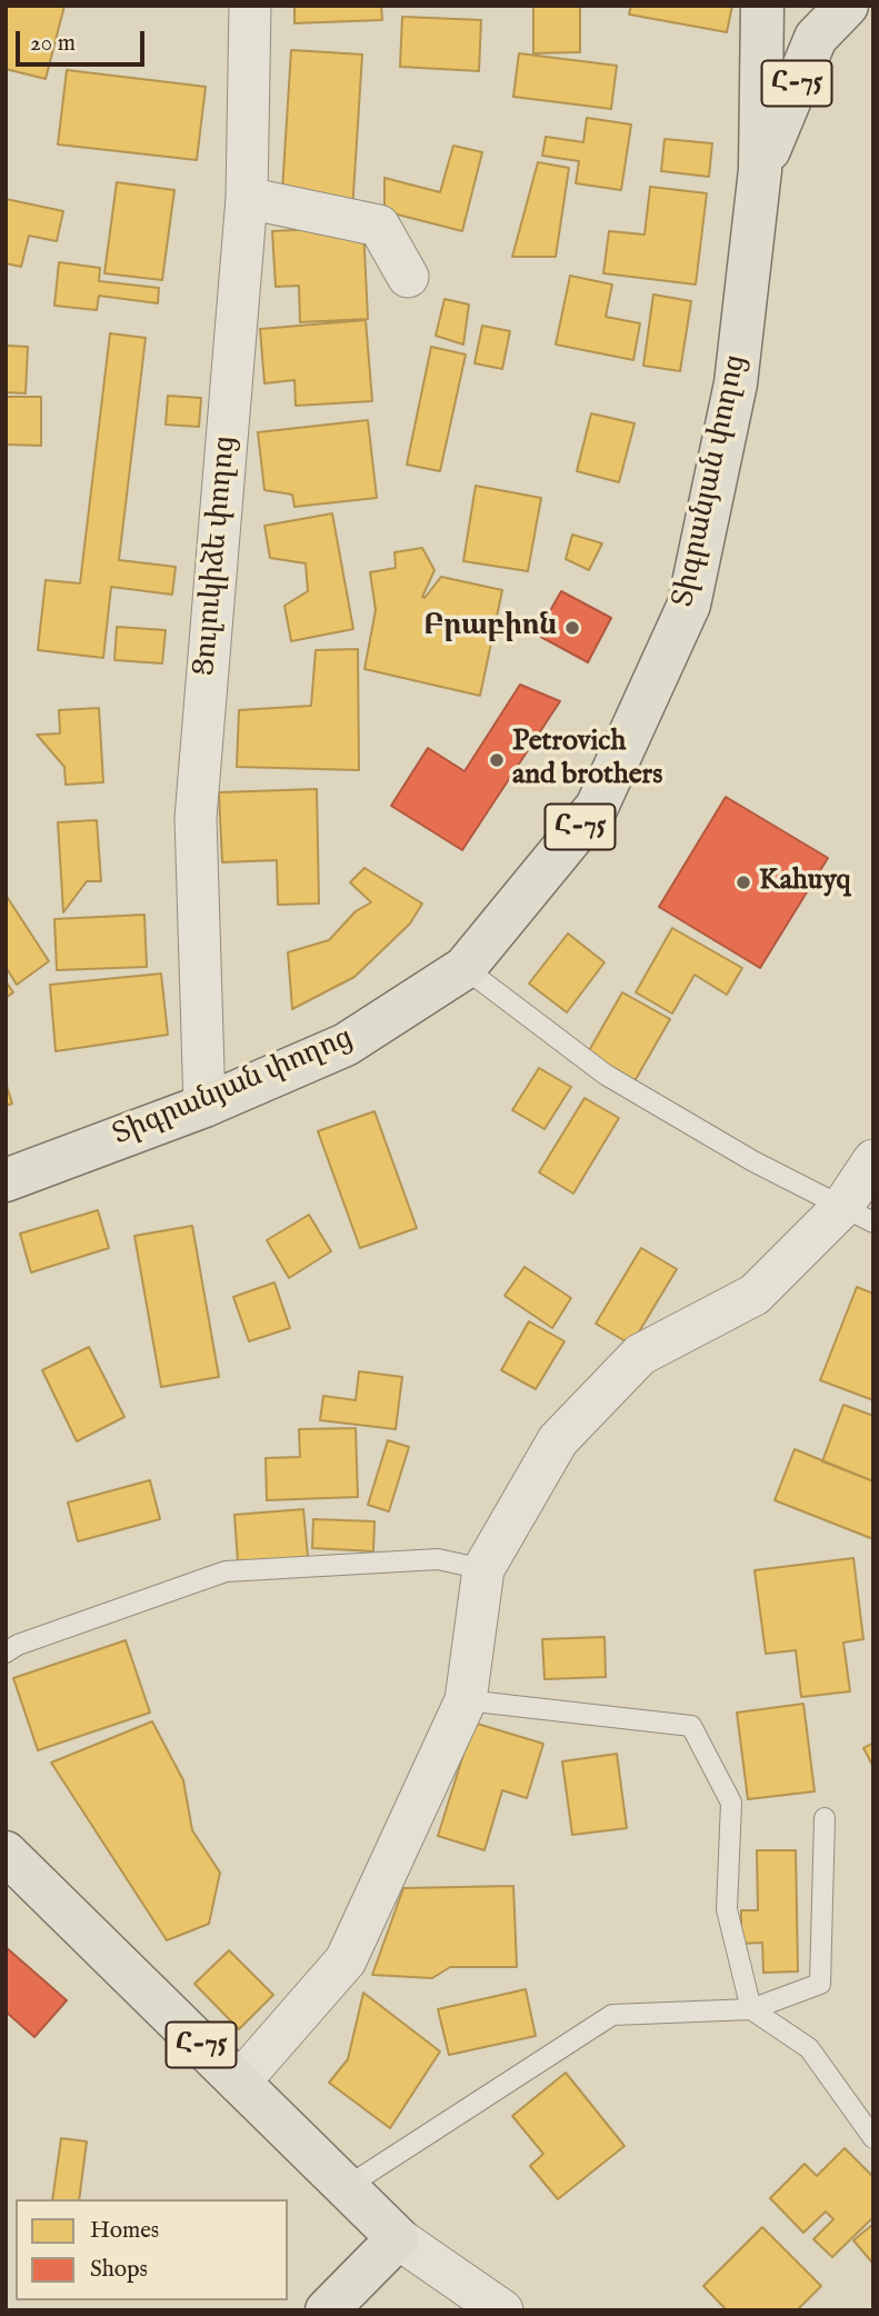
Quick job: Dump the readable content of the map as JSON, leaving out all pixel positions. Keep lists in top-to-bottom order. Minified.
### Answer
{"streets":{"highway":["Հ-75","Տիգրանյան փողոց"],"street":["Ցուլուկիձե փողոց"]},"crossings":[["Տիգրանյան փողոց","Ցուլուկիձե փողոց"]],"places":["Բրաբիոն","Petrovich and brothers","Kahuyq"],"legend":["Homes","Shops"],"scale_bar":"20 m"}
